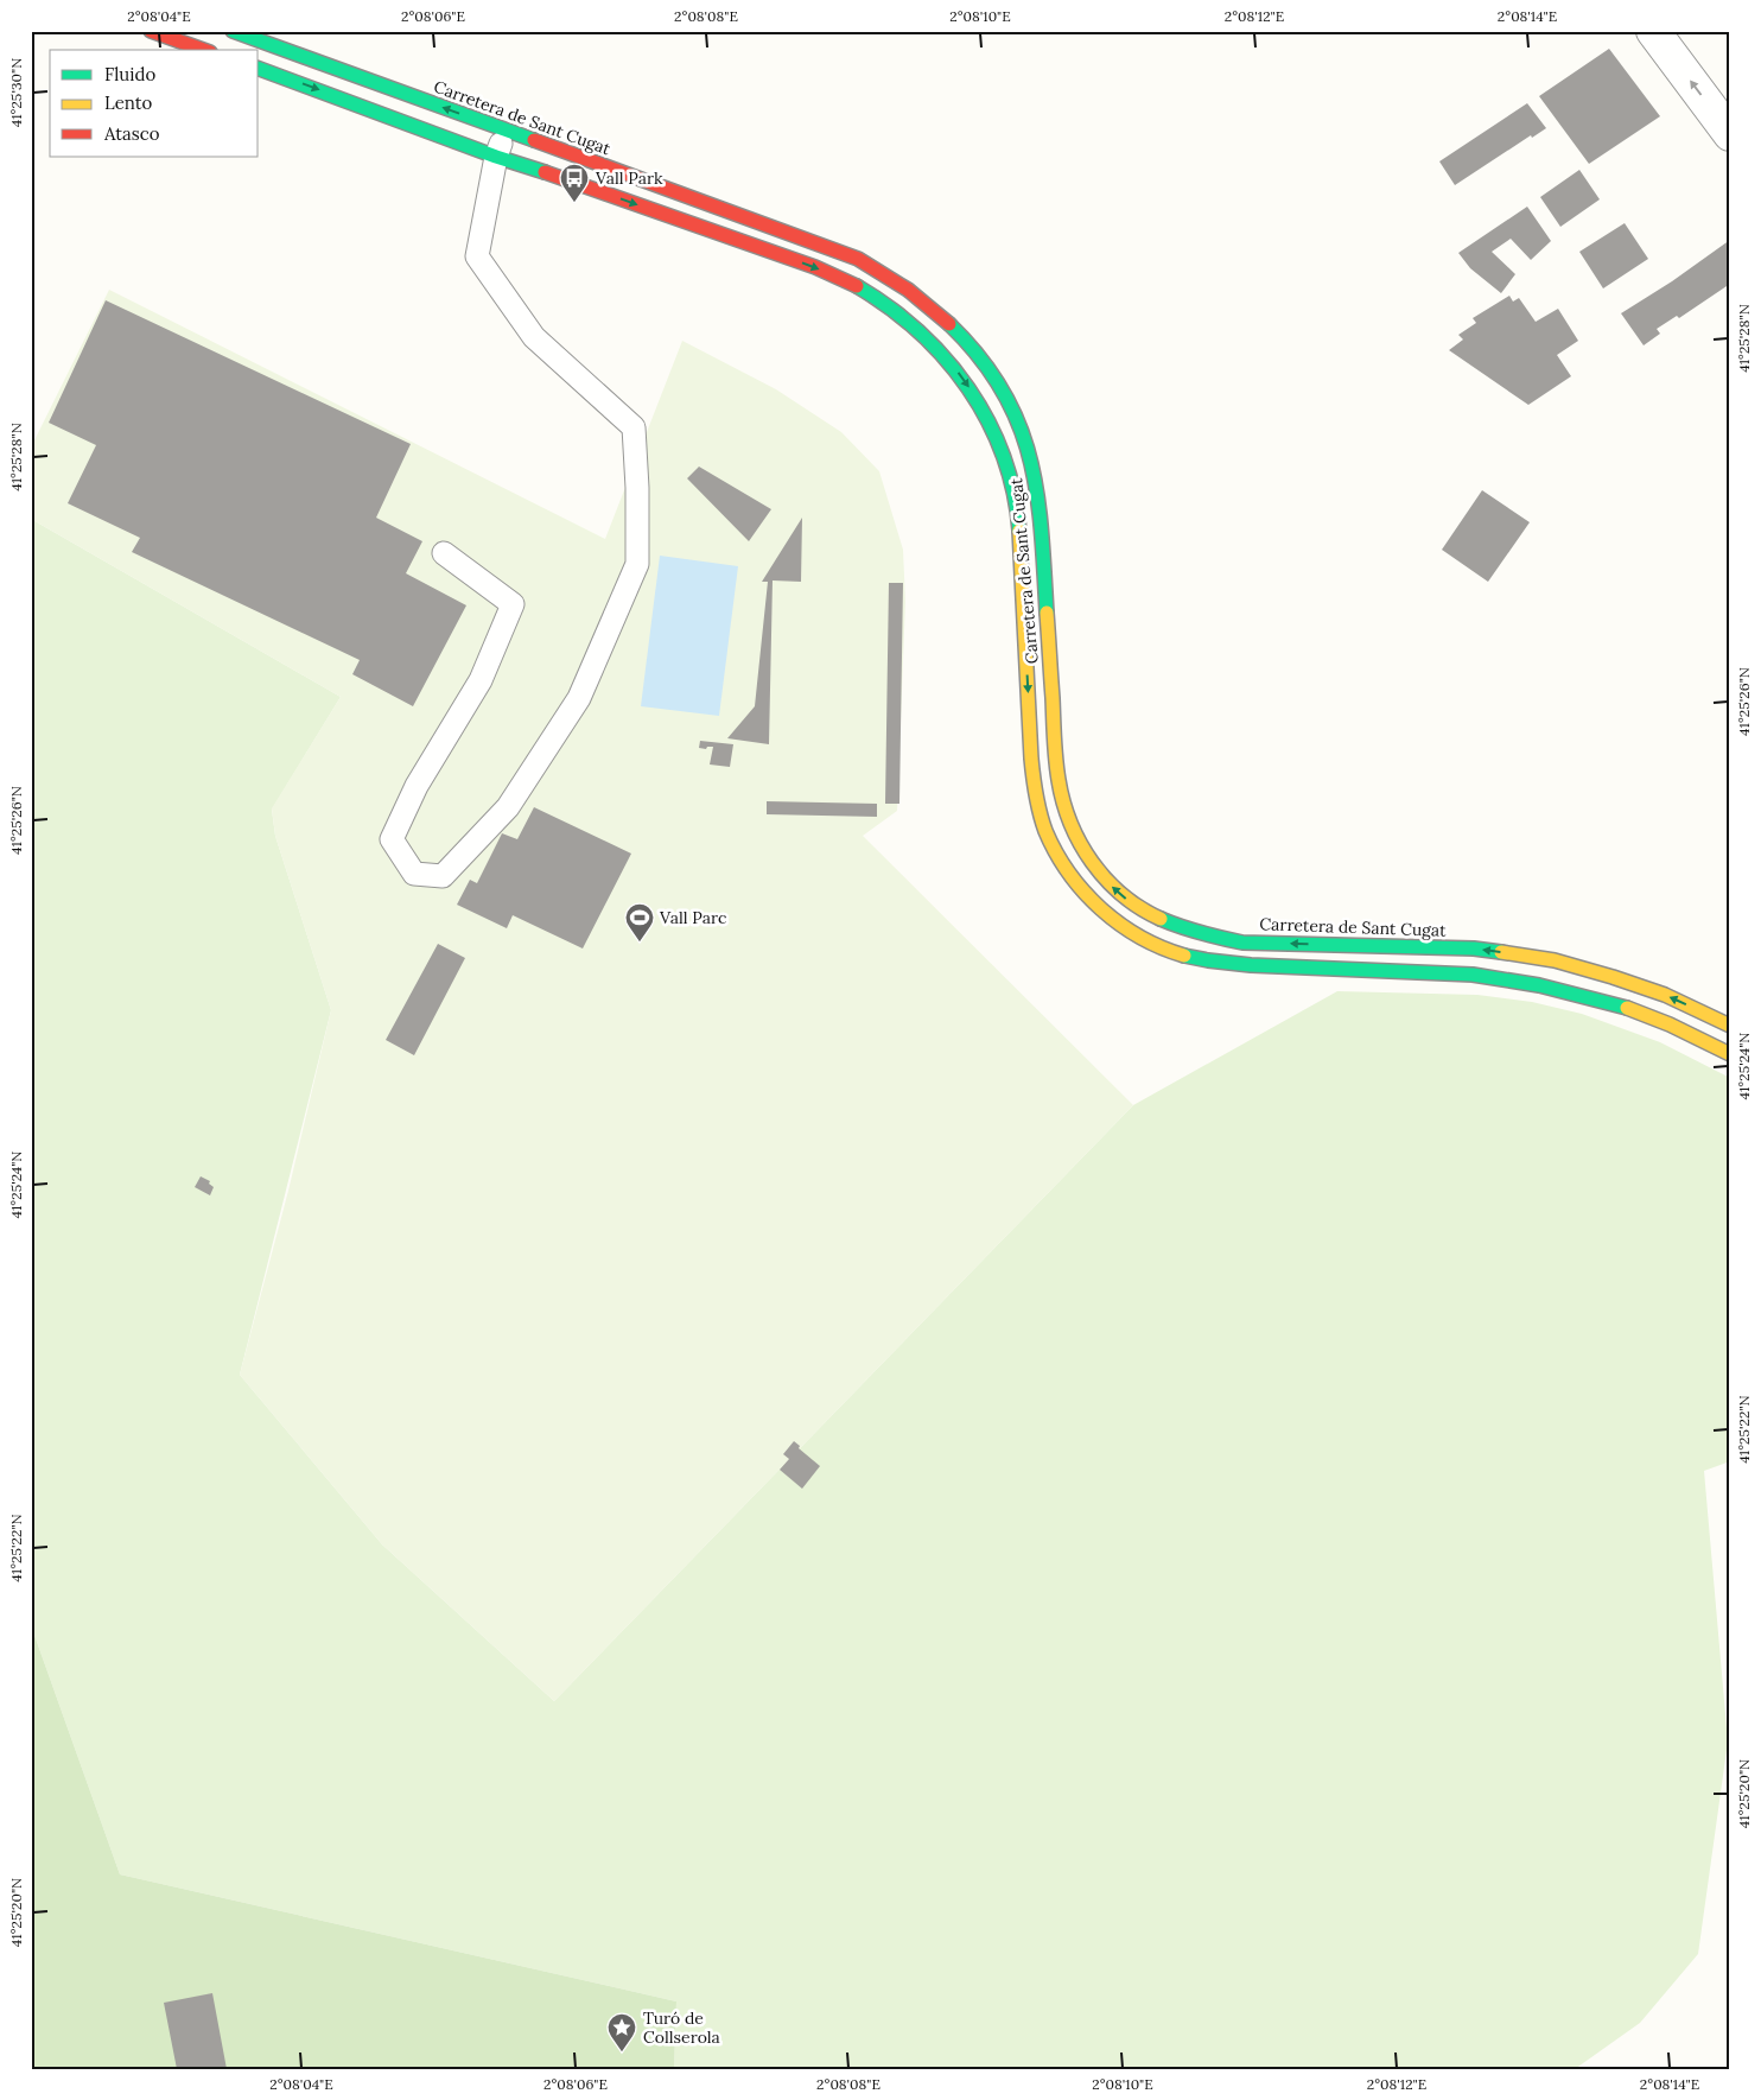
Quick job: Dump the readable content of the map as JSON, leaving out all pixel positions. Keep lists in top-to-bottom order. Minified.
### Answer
{"streets":{"main road":["Carretera de Sant Cugat"]},"places":{"bus stop":["Vall Park"],"sports":["Vall Parc"],"place":["Turó de Collserola"]},"legend":["Fluido","Lento","Atasco"],"coordinates":["2°08'04\"E","2°08'06\"E","2°08'08\"E","2°08'10\"E","2°08'12\"E","2°08'14\"E","41°25'30\"N","41°25'28\"N","41°25'26\"N","41°25'24\"N","41°25'22\"N","41°25'20\"N"]}
